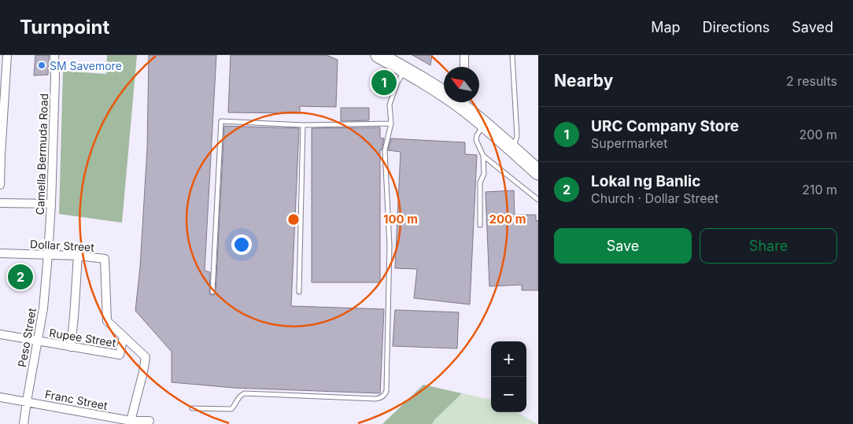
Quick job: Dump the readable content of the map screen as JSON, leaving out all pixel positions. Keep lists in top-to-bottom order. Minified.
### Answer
{"streets":{"street":["Camella Bermuda Road","Dollar Street","Peso Street","Rupee Street","Franc Street"]},"crossings":[["Camella Bermuda Road","Dollar Street"],["Camella Bermuda Road","Peso Street"],["Dollar Street","Peso Street"],["Dollar Street","Rupee Street"],["Dollar Street","Franc Street"],["Peso Street","Rupee Street"],["Peso Street","Franc Street"]],"places":["SM Savemore"],"north":"top left","page":{"header":"Turnpoint","nav":["Map","Directions","Saved"],"heading":["Nearby","2 results"],"pins":["1","2"],"list":[{"mark":"1","name":"URC Company Store","note":"Supermarket","value":"200 m"},{"mark":"2","name":"Lokal ng Banlic","note":"Church · Dollar Street","value":"210 m"}],"buttons":["Save","Share"],"map_buttons":["+","−"]},"rings":["100 m","200 m"]}
